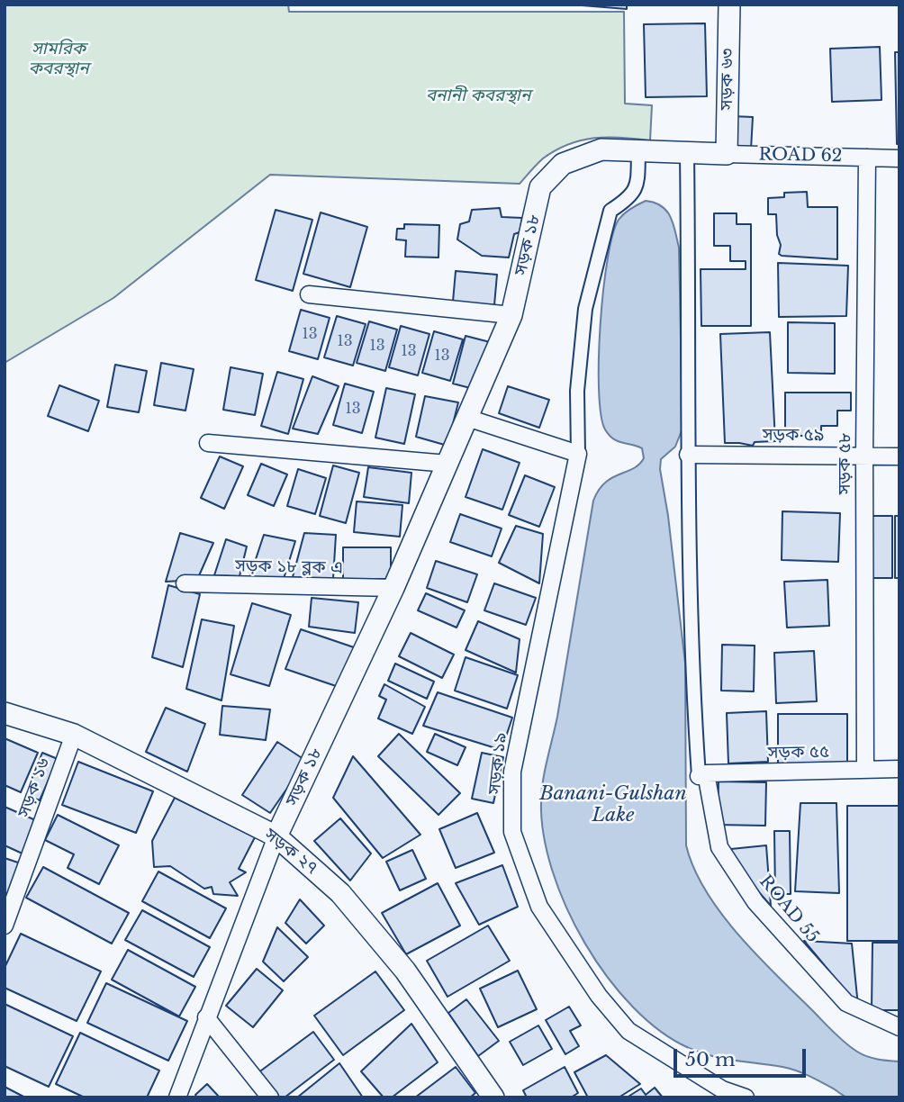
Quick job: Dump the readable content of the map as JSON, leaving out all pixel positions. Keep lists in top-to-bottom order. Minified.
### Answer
{"streets":{"street":["সড়ক ৬৩","ROAD 62","সড়ক ১৮","সড়ক ৫৯","সড়ক ৫৮","সড়ক ১৮ ব্লক এ","সড়ক ৫৫","সড়ক ১৯","সড়ক ১৬","সড়ক ২৭","ROAD 55"]},"crossings":[["সড়ক ৬৩","ROAD 62"],["ROAD 62","সড়ক ১৮"],["ROAD 62","সড়ক ৫৮"],["সড়ক ১৮","সড়ক ১৮ ব্লক এ"],["সড়ক ১৮","সড়ক ২৭"],["সড়ক ৫৯","সড়ক ৫৮"],["সড়ক ৫৮","সড়ক ৫৫"],["সড়ক ৫৫","ROAD 55"],["সড়ক ১৬","সড়ক ২৭"]],"water":["Banani-Gulshan Lake"],"parks":["সামরিক কবরস্থান","বনানী কবরস্থান"],"house_numbers":["13","13","13","13","13","13"],"scale_bar":"50 m"}
